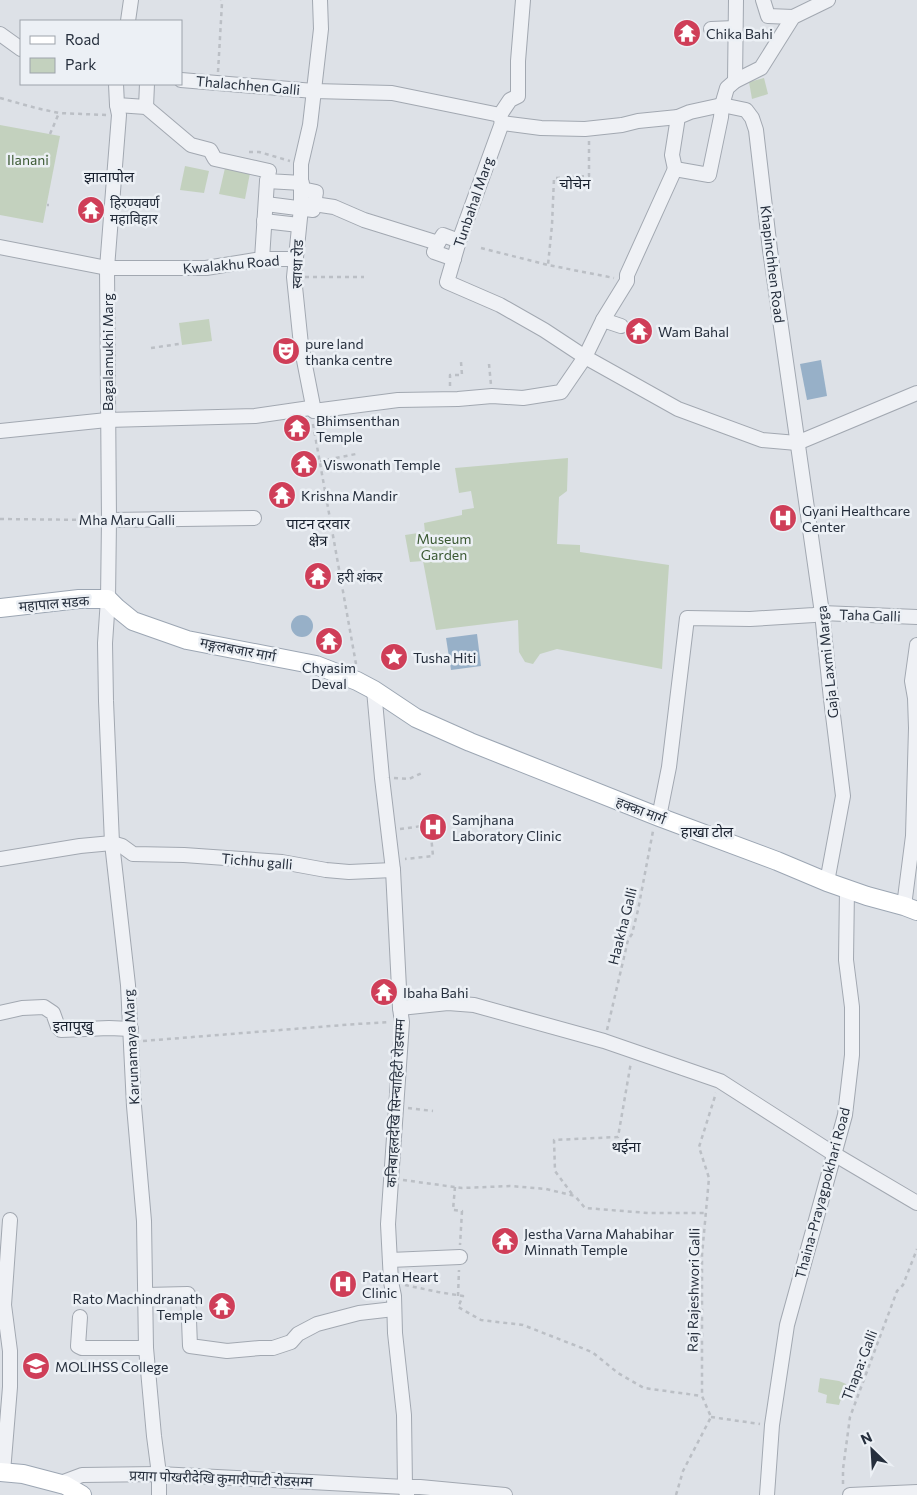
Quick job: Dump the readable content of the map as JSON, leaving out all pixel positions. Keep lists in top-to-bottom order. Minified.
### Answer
{"streets":{"main road":["महापाल सडक","मङ्गलबजार मार्ग","हक्का मार्ग"],"street":["Thalachhen Galli","Tunbahal Marg","Kwalakhu Road","स्वाथा रोड","Khapinchhen Road","Bagalamukhi Marg","Mha Maru Galli","Taha Galli","Gaja Laxmi Marga","Tichhu galli","Karunamaya Marg","कनिबाहलदेखि सिन्चाहिटी रोडसम्म","Thaina-Prayagpokhari Road","प्रयाग पोखरीदेखि कुमारीपाटी रोडसम्म"],"path":["Haakha Galli","Raj Rajeshwori Galli","Thapa: Galli"]},"crossings":[["Thalachhen Galli","Tunbahal Marg"],["Thalachhen Galli","स्वाथा रोड"],["Thalachhen Galli","Khapinchhen Road"],["Kwalakhu Road","स्वाथा रोड"],["Kwalakhu Road","Bagalamukhi Marg"],["Khapinchhen Road","Gaja Laxmi Marga"],["Bagalamukhi Marg","Mha Maru Galli"],["Bagalamukhi Marg","महापाल सडक"],["Bagalamukhi Marg","मङ्गलबजार मार्ग"],["Bagalamukhi Marg","Karunamaya Marg"],["महापाल सडक","मङ्गलबजार मार्ग"],["महापाल सडक","Karunamaya Marg"],["Taha Galli","Gaja Laxmi Marga"],["Taha Galli","हक्का मार्ग"],["Taha Galli","Haakha Galli"],["मङ्गलबजार मार्ग","हक्का मार्ग"],["मङ्गलबजार मार्ग","Karunamaya Marg"],["मङ्गलबजार मार्ग","कनिबाहलदेखि सिन्चाहिटी रोडसम्म"],["Gaja Laxmi Marga","हक्का मार्ग"],["हक्का मार्ग","Haakha Galli"],["हक्का मार्ग","कनिबाहलदेखि सिन्चाहिटी रोडसम्म"],["हक्का मार्ग","Thaina-Prayagpokhari Road"],["Tichhu galli","Karunamaya Marg"],["Tichhu galli","कनिबाहलदेखि सिन्चाहिटी रोडसम्म"],["Karunamaya Marg","प्रयाग पोखरीदेखि कुमारीपाटी रोडसम्म"],["कनिबाहलदेखि सिन्चाहिटी रोडसम्म","प्रयाग पोखरीदेखि कुमारीपाटी रोडसम्म"]],"districts":["झातापोल","चोचेन","पाटन दरवार क्षेत्र","हाखा टोल","इतापुखु","थईना"],"parks":["Ilanani","Museum Garden"],"places":{"temple":["Chika Bahi","हिरण्यवर्ण महाविहार","Wam Bahal","Bhimsenthan Temple","Viswonath Temple","Krishna Mandir","हरी शंकर","Chyasim Deval","Ibaha Bahi","Jestha Varna Mahabihar Minnath Temple","Rato Machindranath Temple"],"theatre":["pure land thanka centre"],"hospital":["Gyani Healthcare Center","Samjhana Laboratory Clinic","Patan Heart Clinic"],"place":["Tusha Hiti"],"school or university":["MOLIHSS College"]},"legend":["Road","Park"],"north":"top left"}
